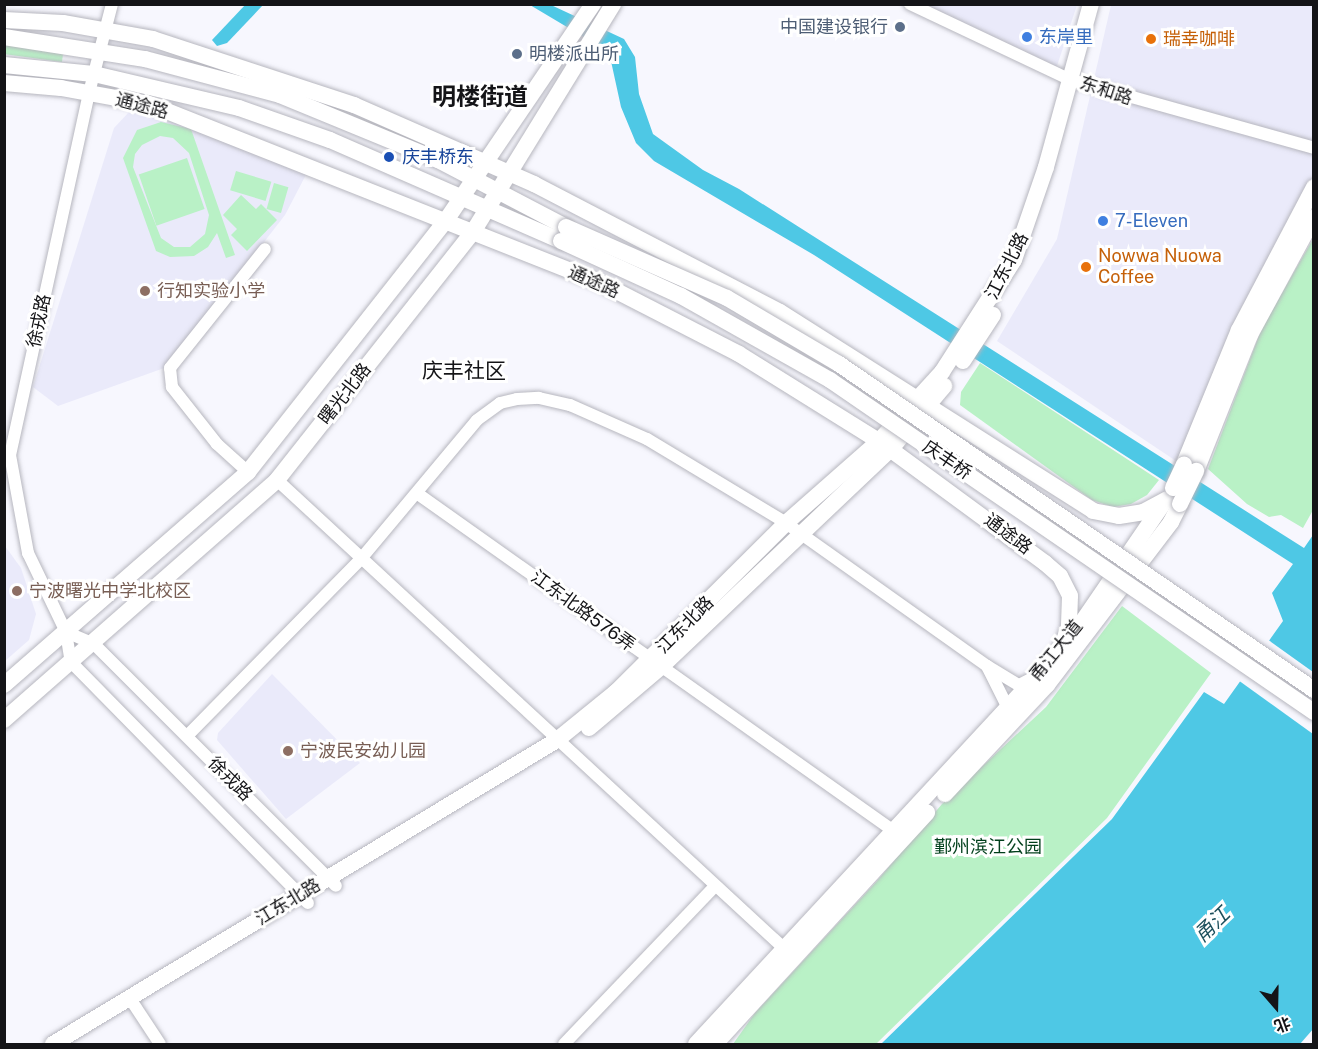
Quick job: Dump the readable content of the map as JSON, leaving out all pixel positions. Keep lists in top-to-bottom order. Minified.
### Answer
{"streets":{"main road":["通途路","江东北路","曙光北路","庆丰桥","甬江大道"],"street":["东和路","徐戎路","江东北路576弄"]},"crossings":[["东和路","江东北路"],["通途路","江东北路"],["通途路","徐戎路"],["通途路","曙光北路"],["通途路","庆丰桥"],["通途路","甬江大道"],["江东北路","徐戎路"],["江东北路","江东北路576弄"],["徐戎路","曙光北路"],["江东北路576弄","甬江大道"]],"districts":["明楼街道","庆丰社区"],"water":["甬江"],"parks":["鄞州滨江公园"],"places":["中国建设银行","东岸里","瑞幸咖啡","明楼派出所","庆丰桥东","7-Eleven","Nowwa Nuowa Coffee","行知实验小学","宁波曙光中学北校区","宁波民安幼儿园"],"north":"bottom"}
